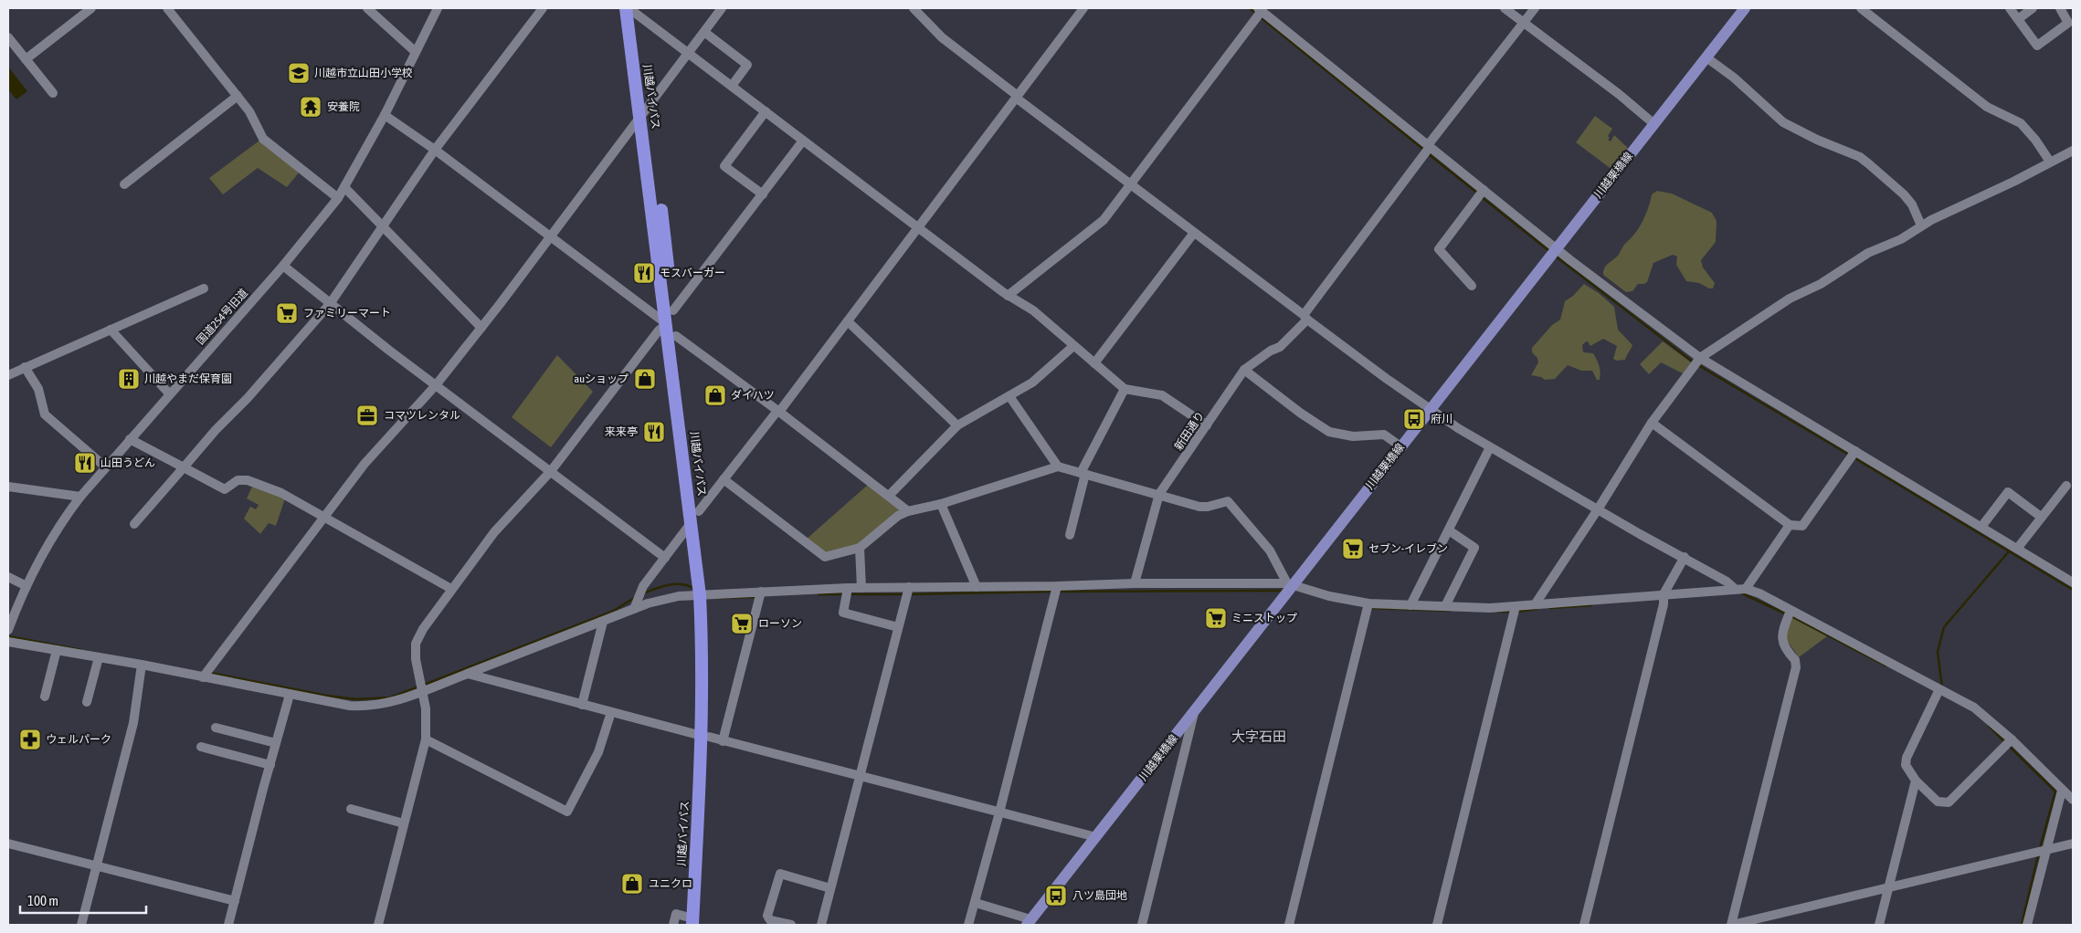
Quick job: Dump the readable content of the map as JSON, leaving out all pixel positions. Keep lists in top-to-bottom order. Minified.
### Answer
{"streets":{"highway":["川越バイパス"],"main road":["川越栗橋線"],"street":["国道254号旧道","新田通り"]},"districts":["大字石田"],"places":{"school or university":["川越市立山田小学校"],"temple":["安養院"],"restaurant":["モスバーガー","来来亭","山田うどん"],"supermarket":["ファミリーマート","セブン-イレブン","ミニストップ","ローソン"],"building":["川越やまだ保育園"],"shop":["auショップ","ダイハツ","ユニクロ"],"office":["コマツレンタル"],"bus stop":["府川","八ツ島団地"],"pharmacy":["ウェルパーク"]},"scale_bar":"100 m"}
